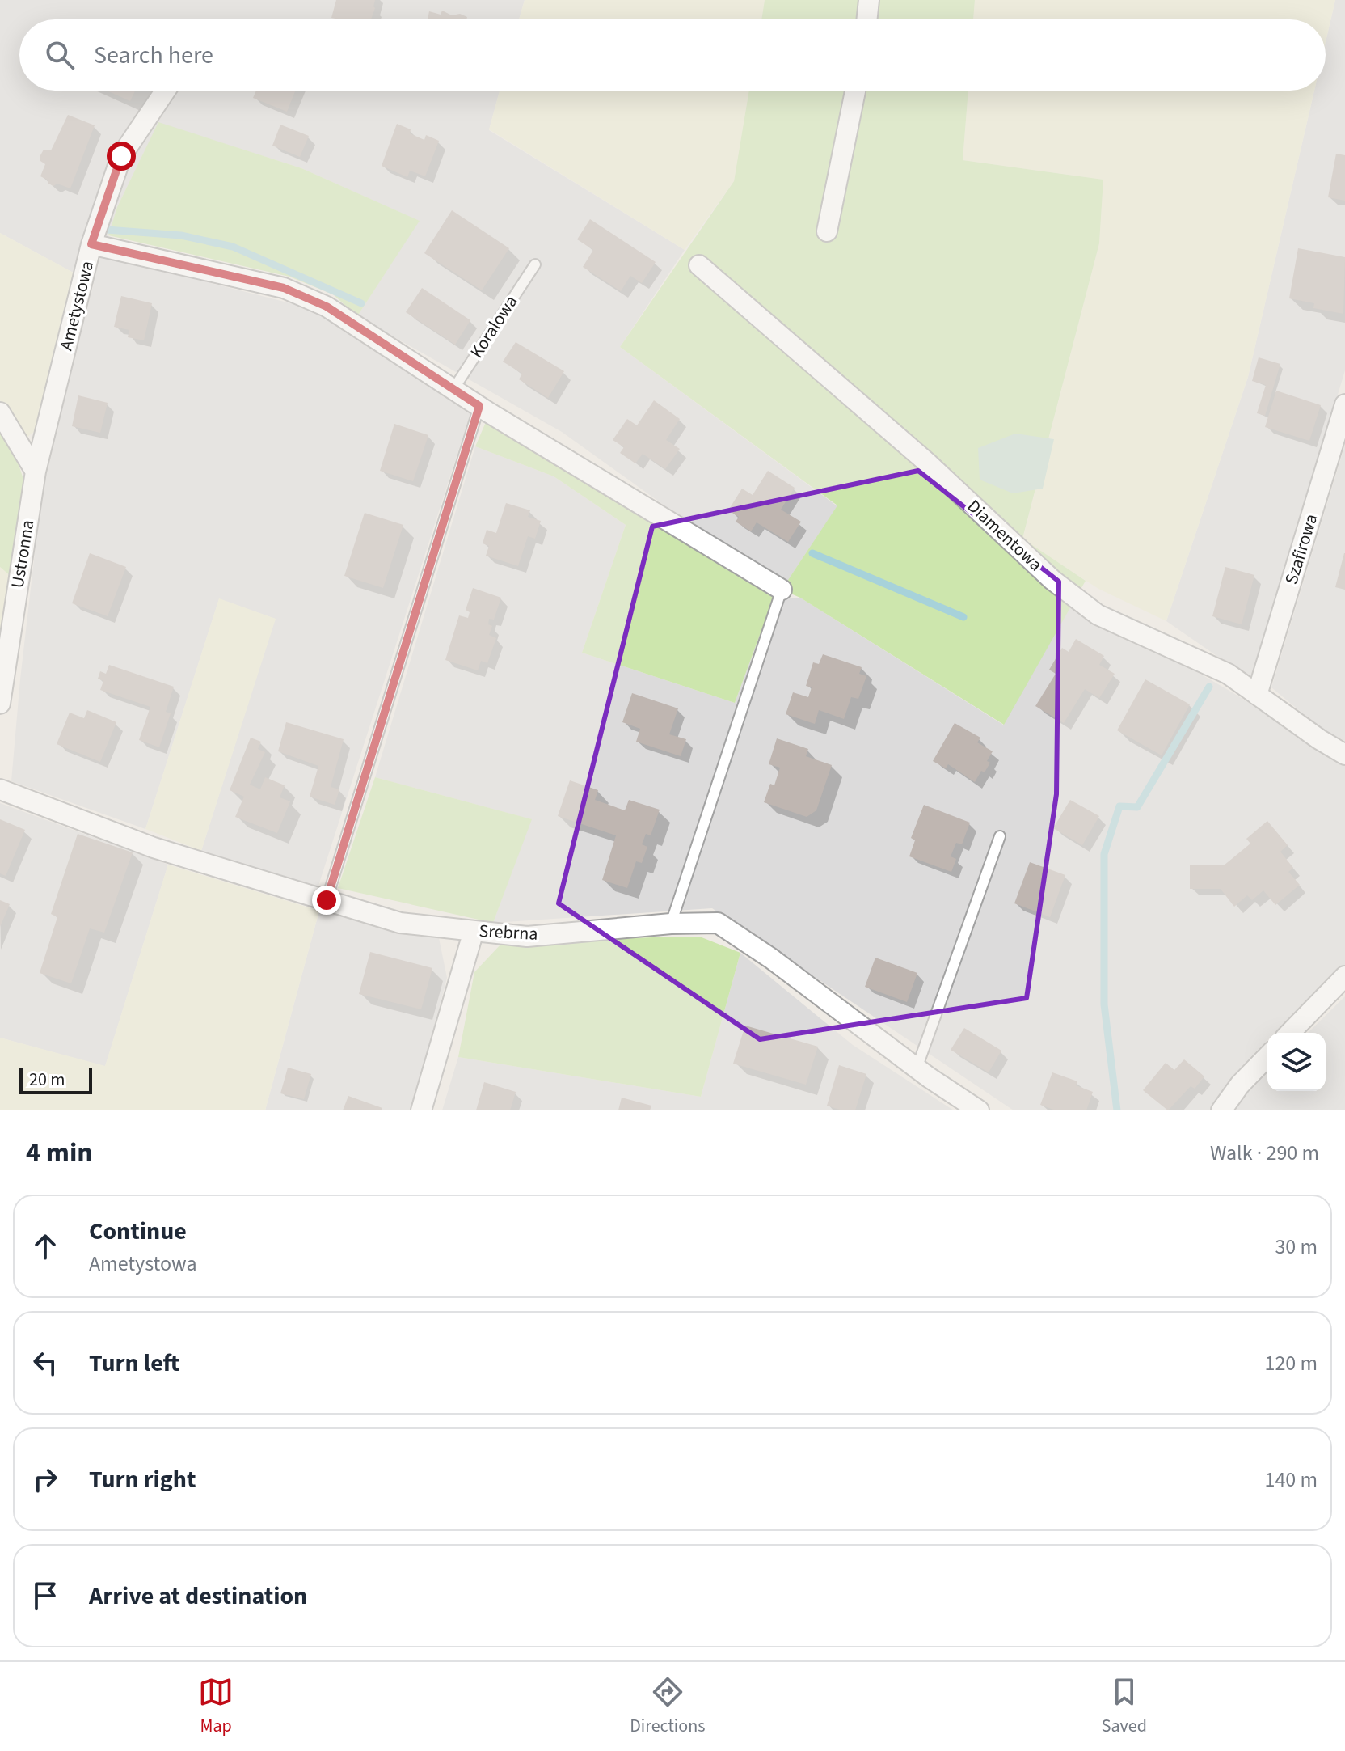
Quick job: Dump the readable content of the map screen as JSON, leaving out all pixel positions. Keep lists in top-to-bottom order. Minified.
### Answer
{"streets":{"street":["Ametystowa","Diamentowa","Szafirowa","Ustronna","Srebrna"],"lane":["Koralowa"]},"crossings":[["Ametystowa","Ustronna"],["Diamentowa","Szafirowa"]],"scale_bar":"20 m","page":{"search":"Search here","scale":"20 m","heading":["4 min","Walk · 290 m"],"list":[["Continue","Ametystowa","30 m"],["Turn left","120 m"],["Turn right","140 m"],"Arrive at destination"],"nav":["Map","Directions","Saved"]}}
